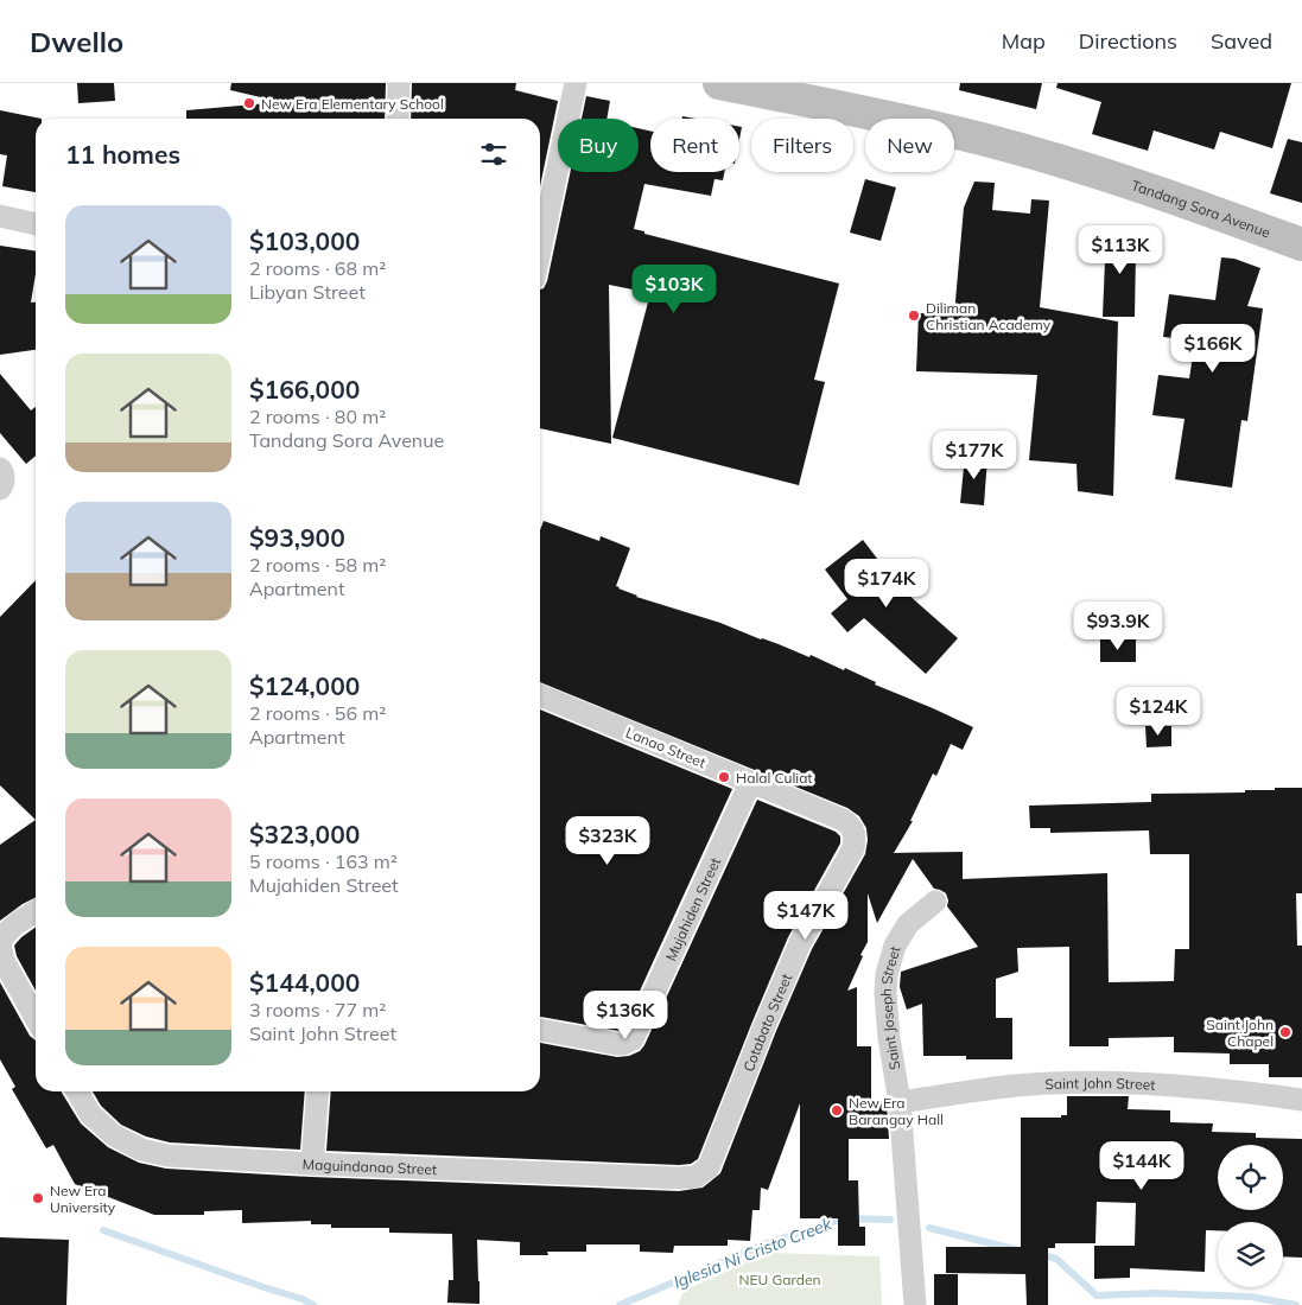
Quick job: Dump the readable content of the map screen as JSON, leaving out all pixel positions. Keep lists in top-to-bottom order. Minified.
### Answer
{"streets":{"main road":["Tandang Sora Avenue"],"street":["Lanao Street","Mujahiden Street","Saint Joseph Street","Cotabato Street","Saint John Street","Maguindanao Street"]},"crossings":[["Lanao Street","Mujahiden Street"],["Lanao Street","Cotabato Street"],["Saint Joseph Street","Saint John Street"],["Cotabato Street","Maguindanao Street"]],"water":["Iglesia Ni Cristo Creek"],"parks":["NEU Garden"],"places":["New Era Elementary School","Diliman Christian Academy","Halal Culiat","Saint John Chapel","New Era Barangay Hall","New Era University"],"page":{"header":"Dwello","nav":["Map","Directions","Saved"],"chip":["Buy","Rent","Filters","New"],"heading":"11 homes","list":[{"name":"$103,000","note":"2 rooms · 68 m² · Libyan Street"},{"name":"$166,000","note":"2 rooms · 80 m² · Tandang Sora Avenue"},{"name":"$93,900","note":"2 rooms · 58 m² · Apartment"},{"name":"$124,000","note":"2 rooms · 56 m² · Apartment"},{"name":"$323,000","note":"5 rooms · 163 m² · Mujahiden Street"},{"name":"$144,000","note":"3 rooms · 77 m² · Saint John Street"}],"price":["$113K","$103K","$166K","$177K","$174K","$93.9K","$124K","$323K","$147K","$136K","$144K"]}}
